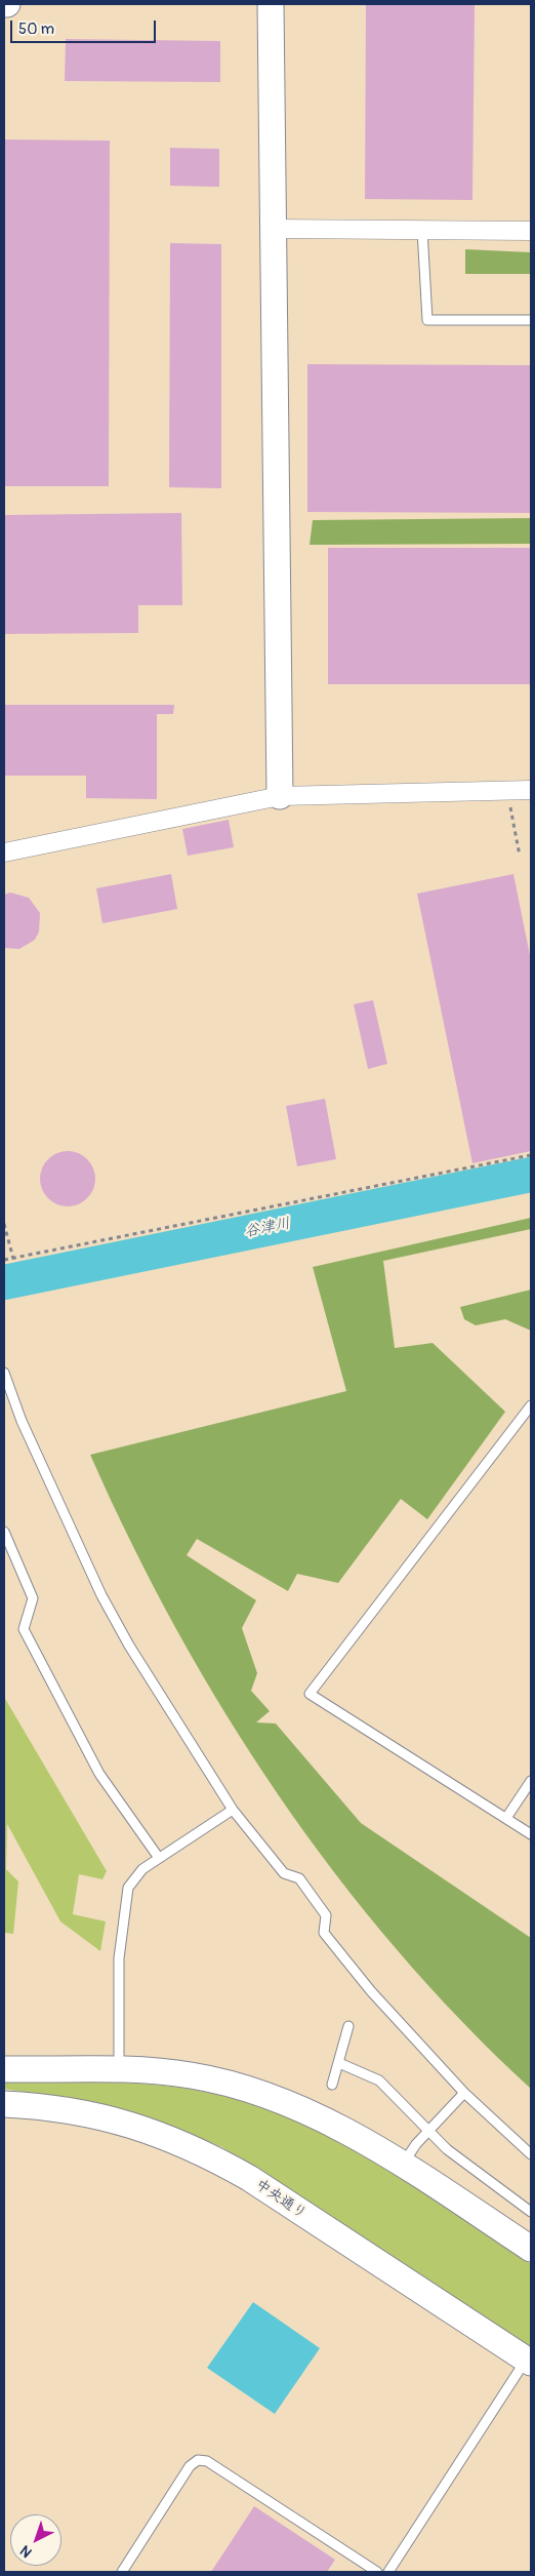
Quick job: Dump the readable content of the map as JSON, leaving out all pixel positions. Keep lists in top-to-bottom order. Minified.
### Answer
{"streets":{"street":["中央通り"]},"water":["谷津川"],"scale_bar":"50 m","north":"bottom left"}
